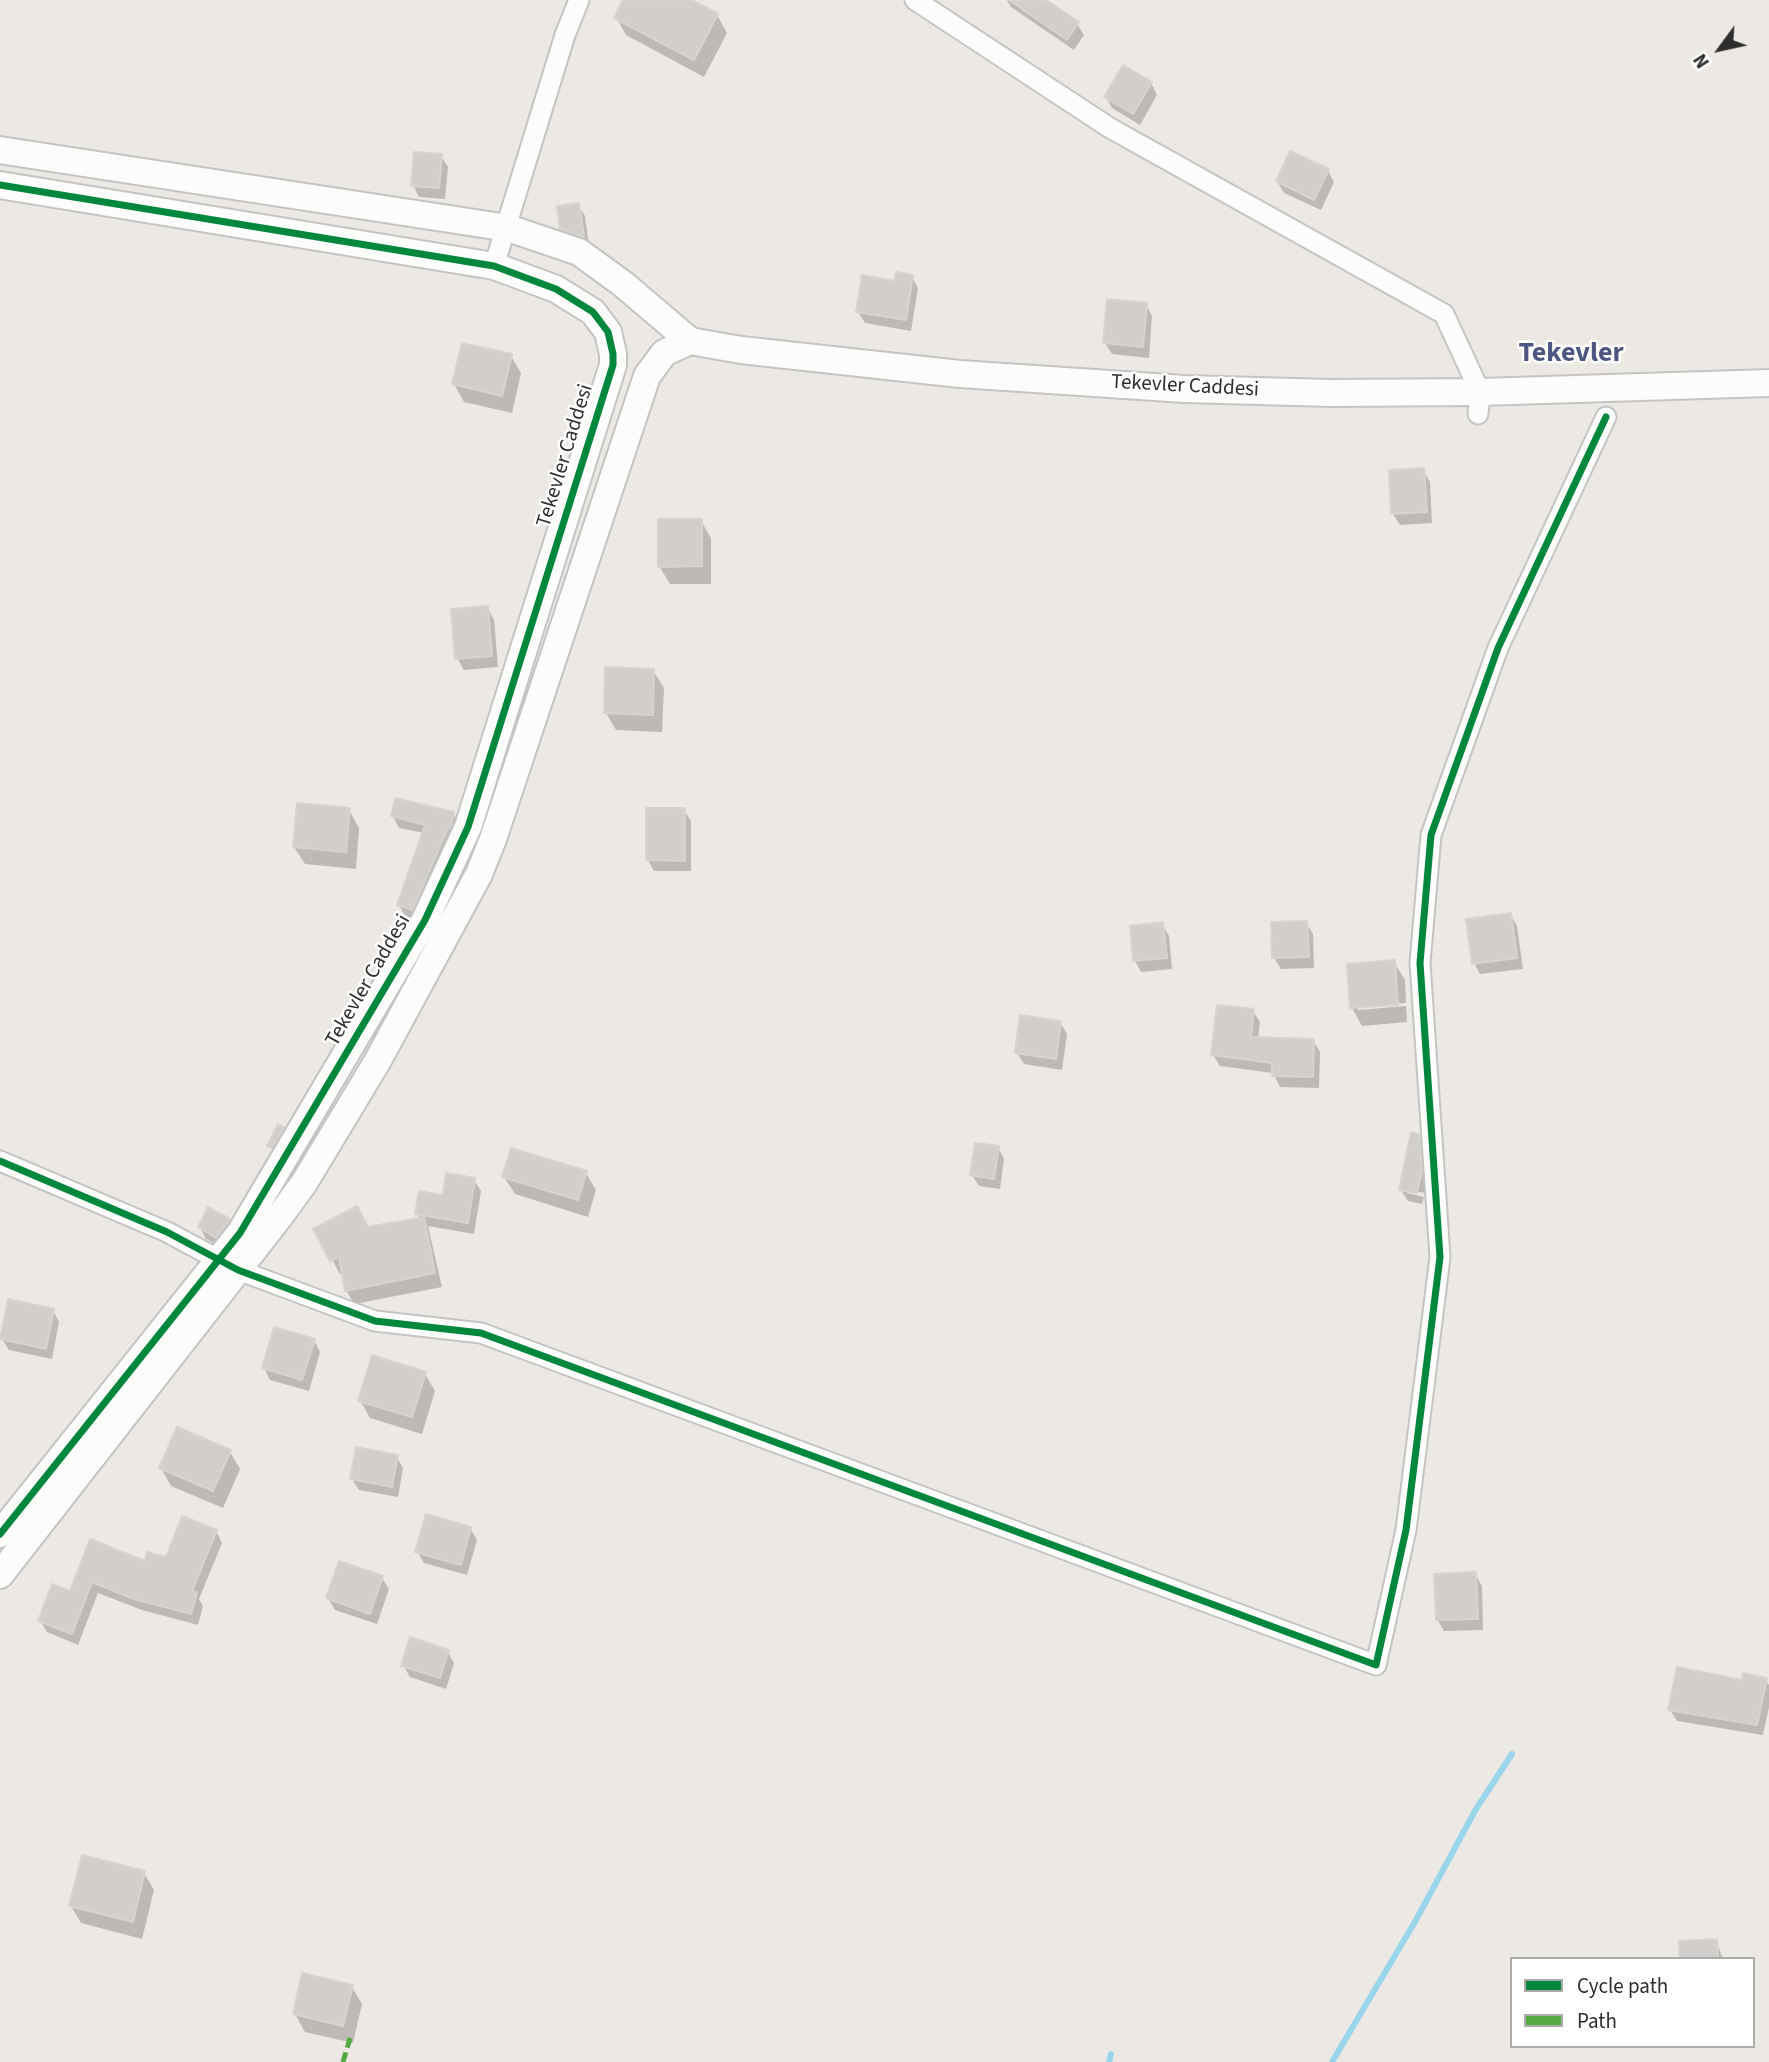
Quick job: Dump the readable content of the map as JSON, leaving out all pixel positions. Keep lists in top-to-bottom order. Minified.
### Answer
{"streets":{"street":["Tekevler Caddesi"]},"districts":["Tekevler"],"legend":["Cycle path","Path"],"north":"bottom left"}
